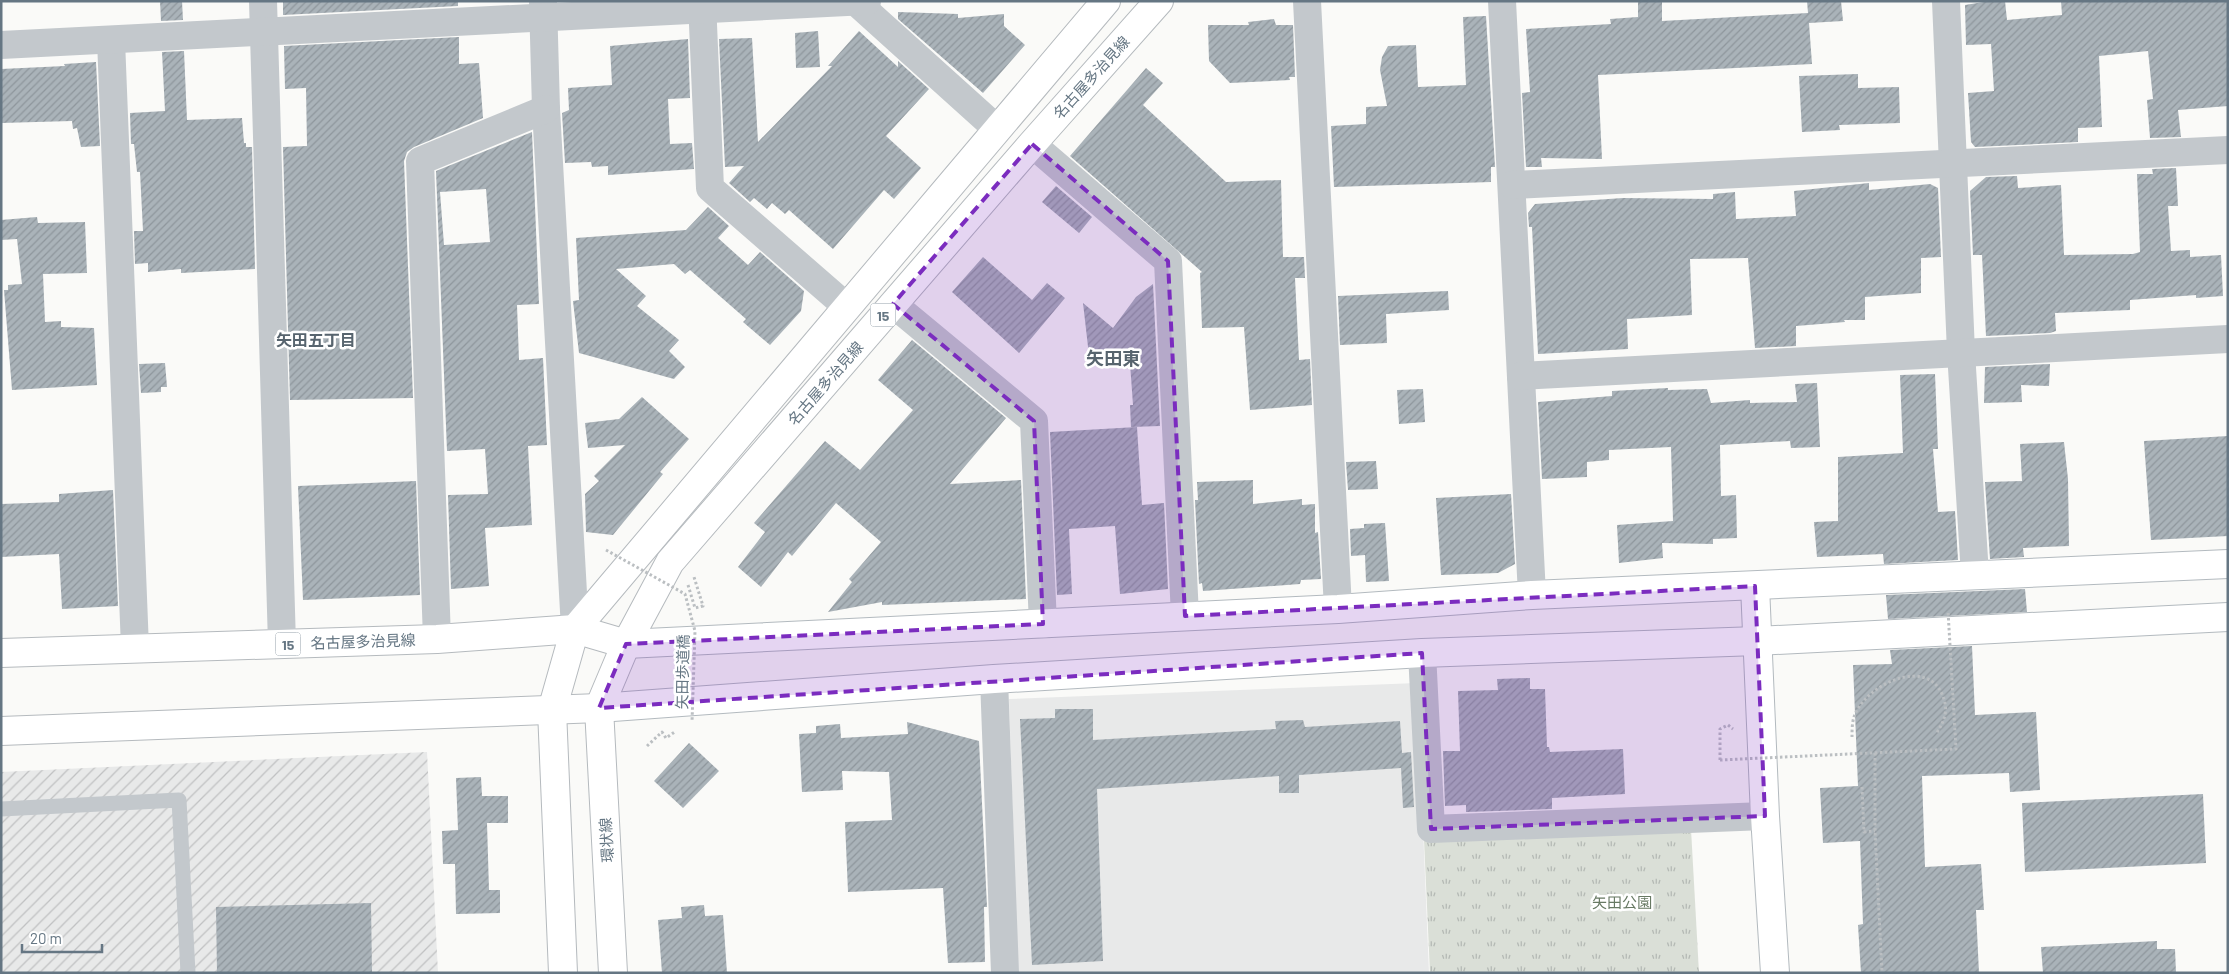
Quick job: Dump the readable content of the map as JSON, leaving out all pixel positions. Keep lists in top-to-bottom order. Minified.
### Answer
{"streets":{"street":["名古屋多治見線","15","環状線"],"path":["矢田歩道橋"]},"crossings":[["名古屋多治見線","15"],["名古屋多治見線","環状線"]],"districts":["矢田五丁目","矢田東"],"parks":["矢田公園"],"scale_bar":"20 m"}
